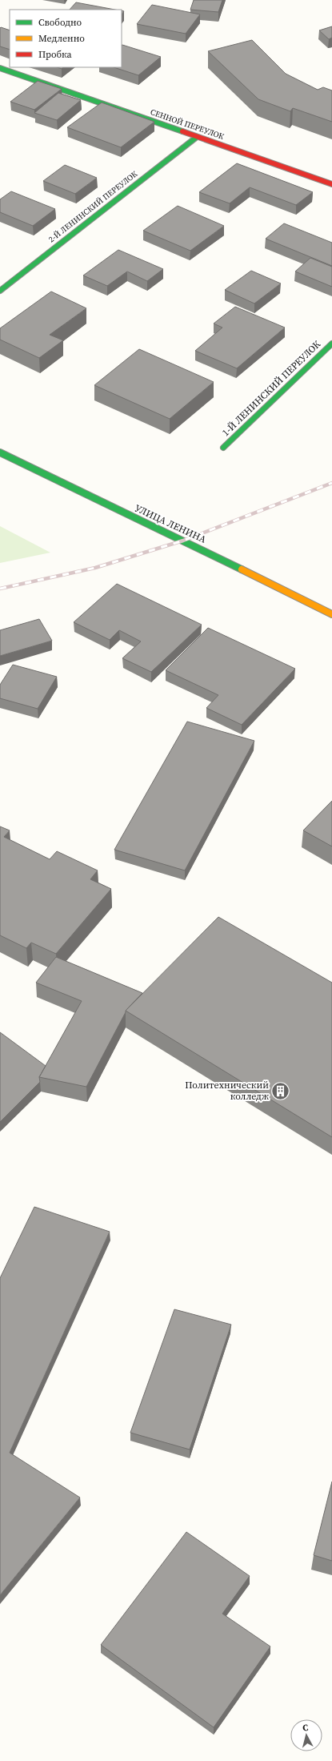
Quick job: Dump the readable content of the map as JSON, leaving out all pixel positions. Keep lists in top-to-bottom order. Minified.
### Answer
{"streets":{"street":["СЕННОЙ ПЕРЕУЛОК","2-Й ЛЕНИНСКИЙ ПЕРЕУЛОК","1-Й ЛЕНИНСКИЙ ПЕРЕУЛОК","УЛИЦА ЛЕНИНА"]},"crossings":[["СЕННОЙ ПЕРЕУЛОК","2-Й ЛЕНИНСКИЙ ПЕРЕУЛОК"]],"places":{"building":["Политехнический колледж"]},"legend":["Свободно","Медленно","Пробка"],"north":"top"}
